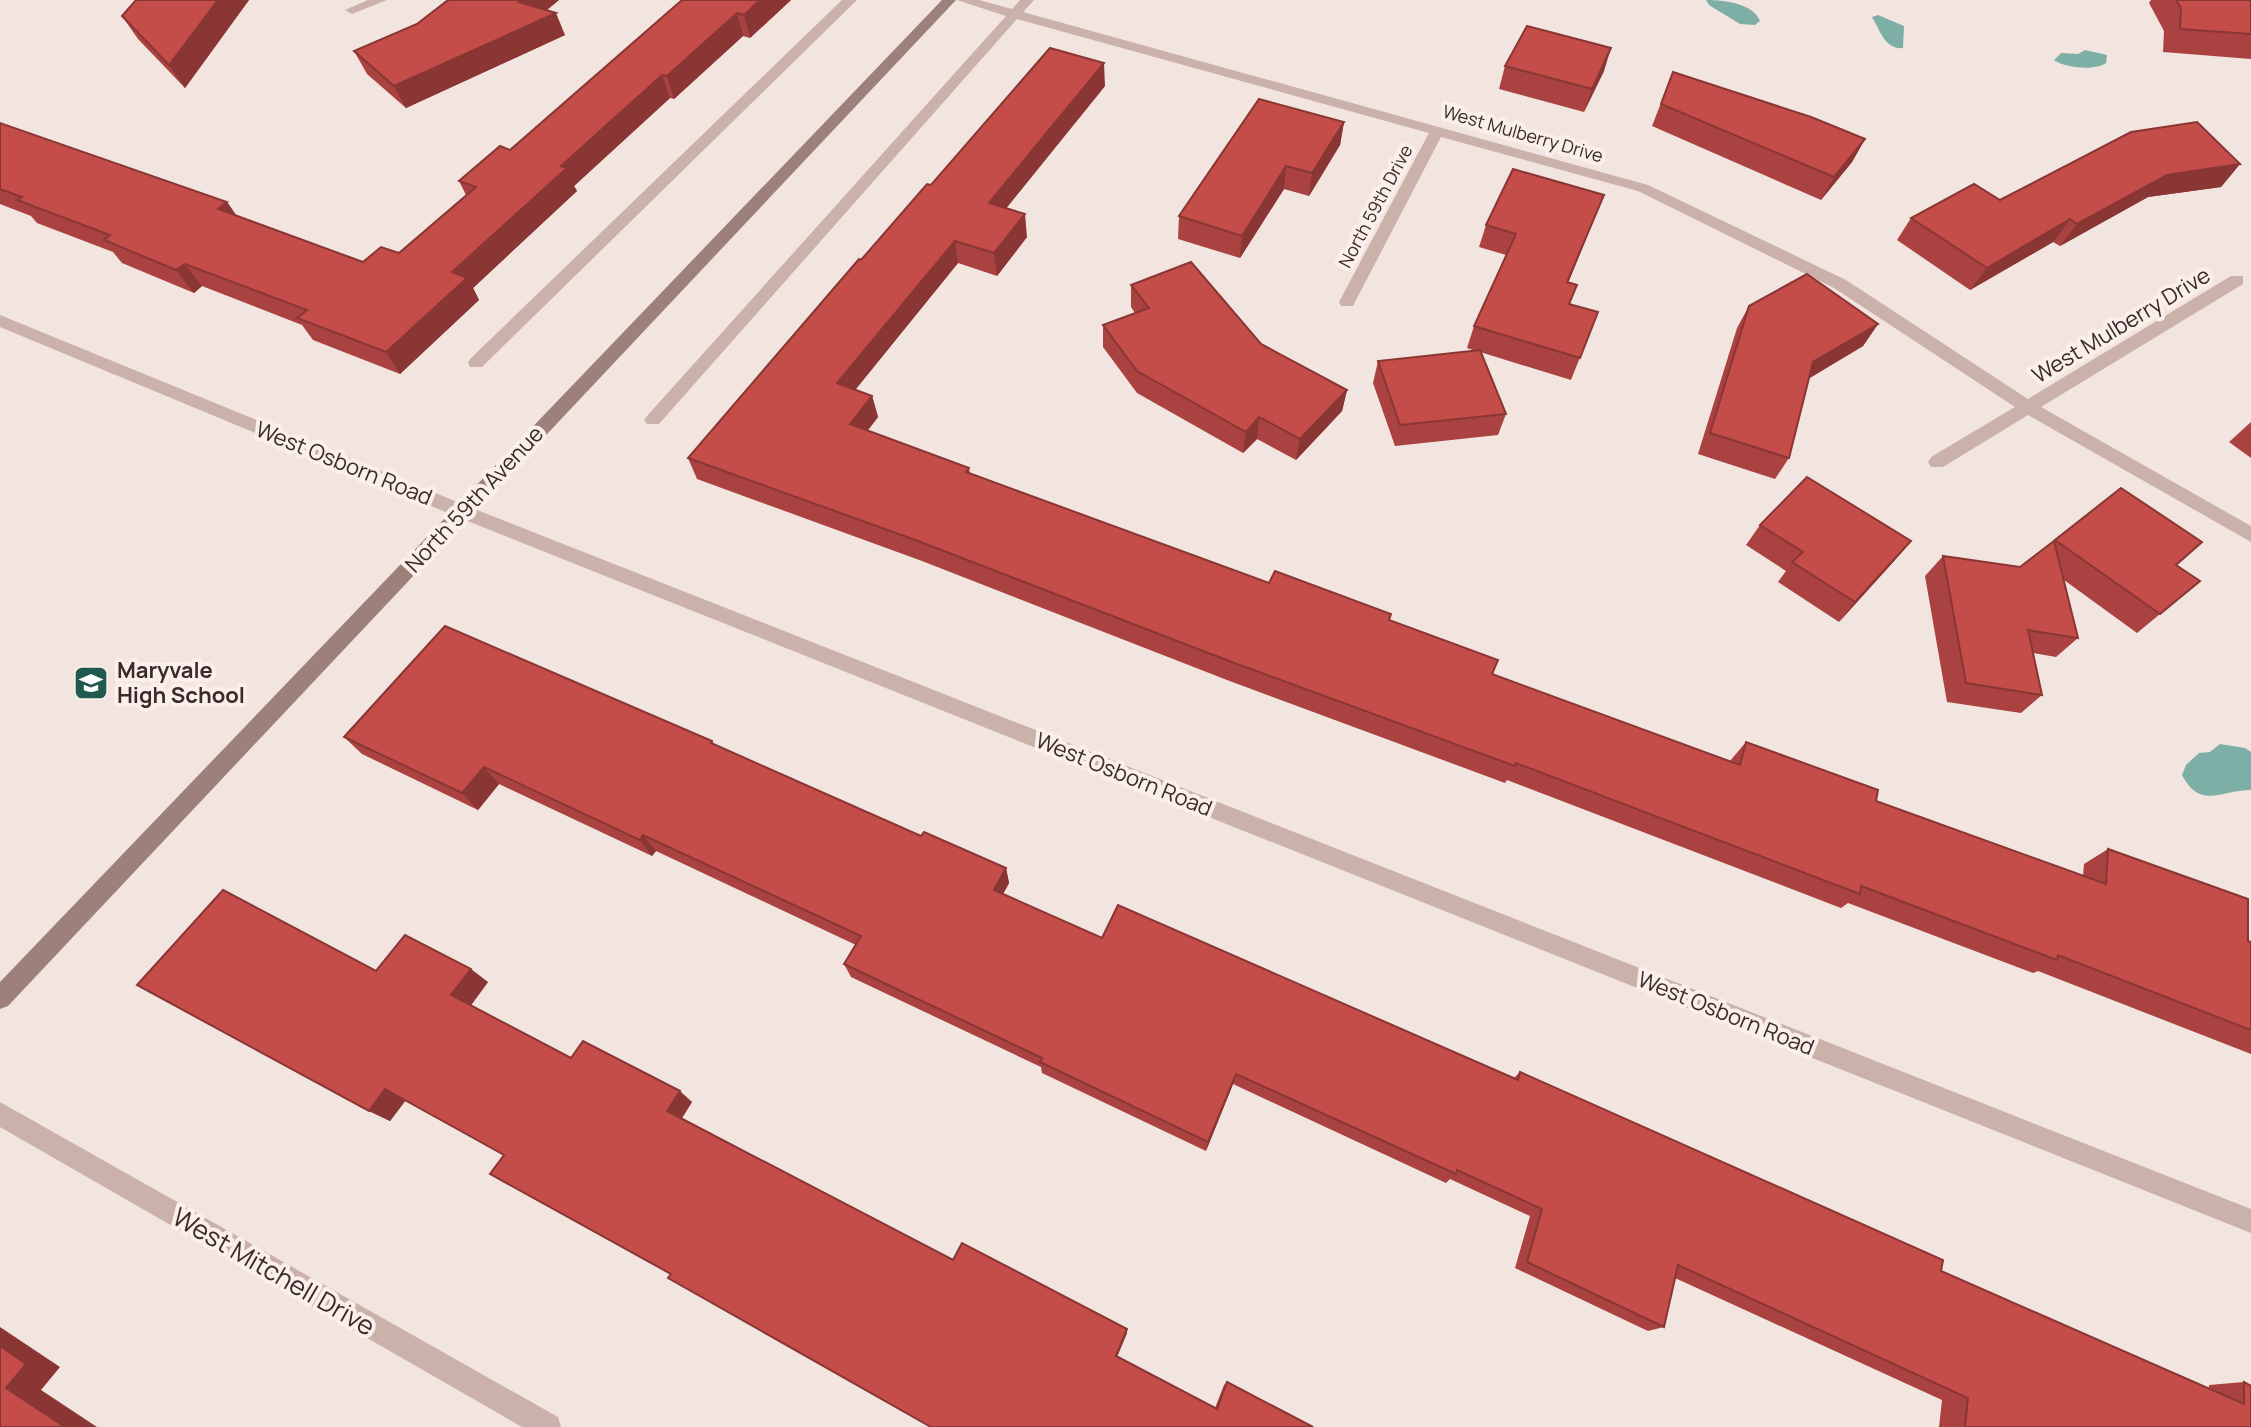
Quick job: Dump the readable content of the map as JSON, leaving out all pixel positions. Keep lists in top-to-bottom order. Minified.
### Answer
{"streets":{"main road":["North 59th Avenue"],"street":["West Mulberry Drive","North 59th Drive","West Osborn Road","West Mitchell Drive"]},"crossings":[["West Mulberry Drive","North 59th Drive"],["West Osborn Road","North 59th Avenue"]],"places":{"school or university":["Maryvale High School"]}}
